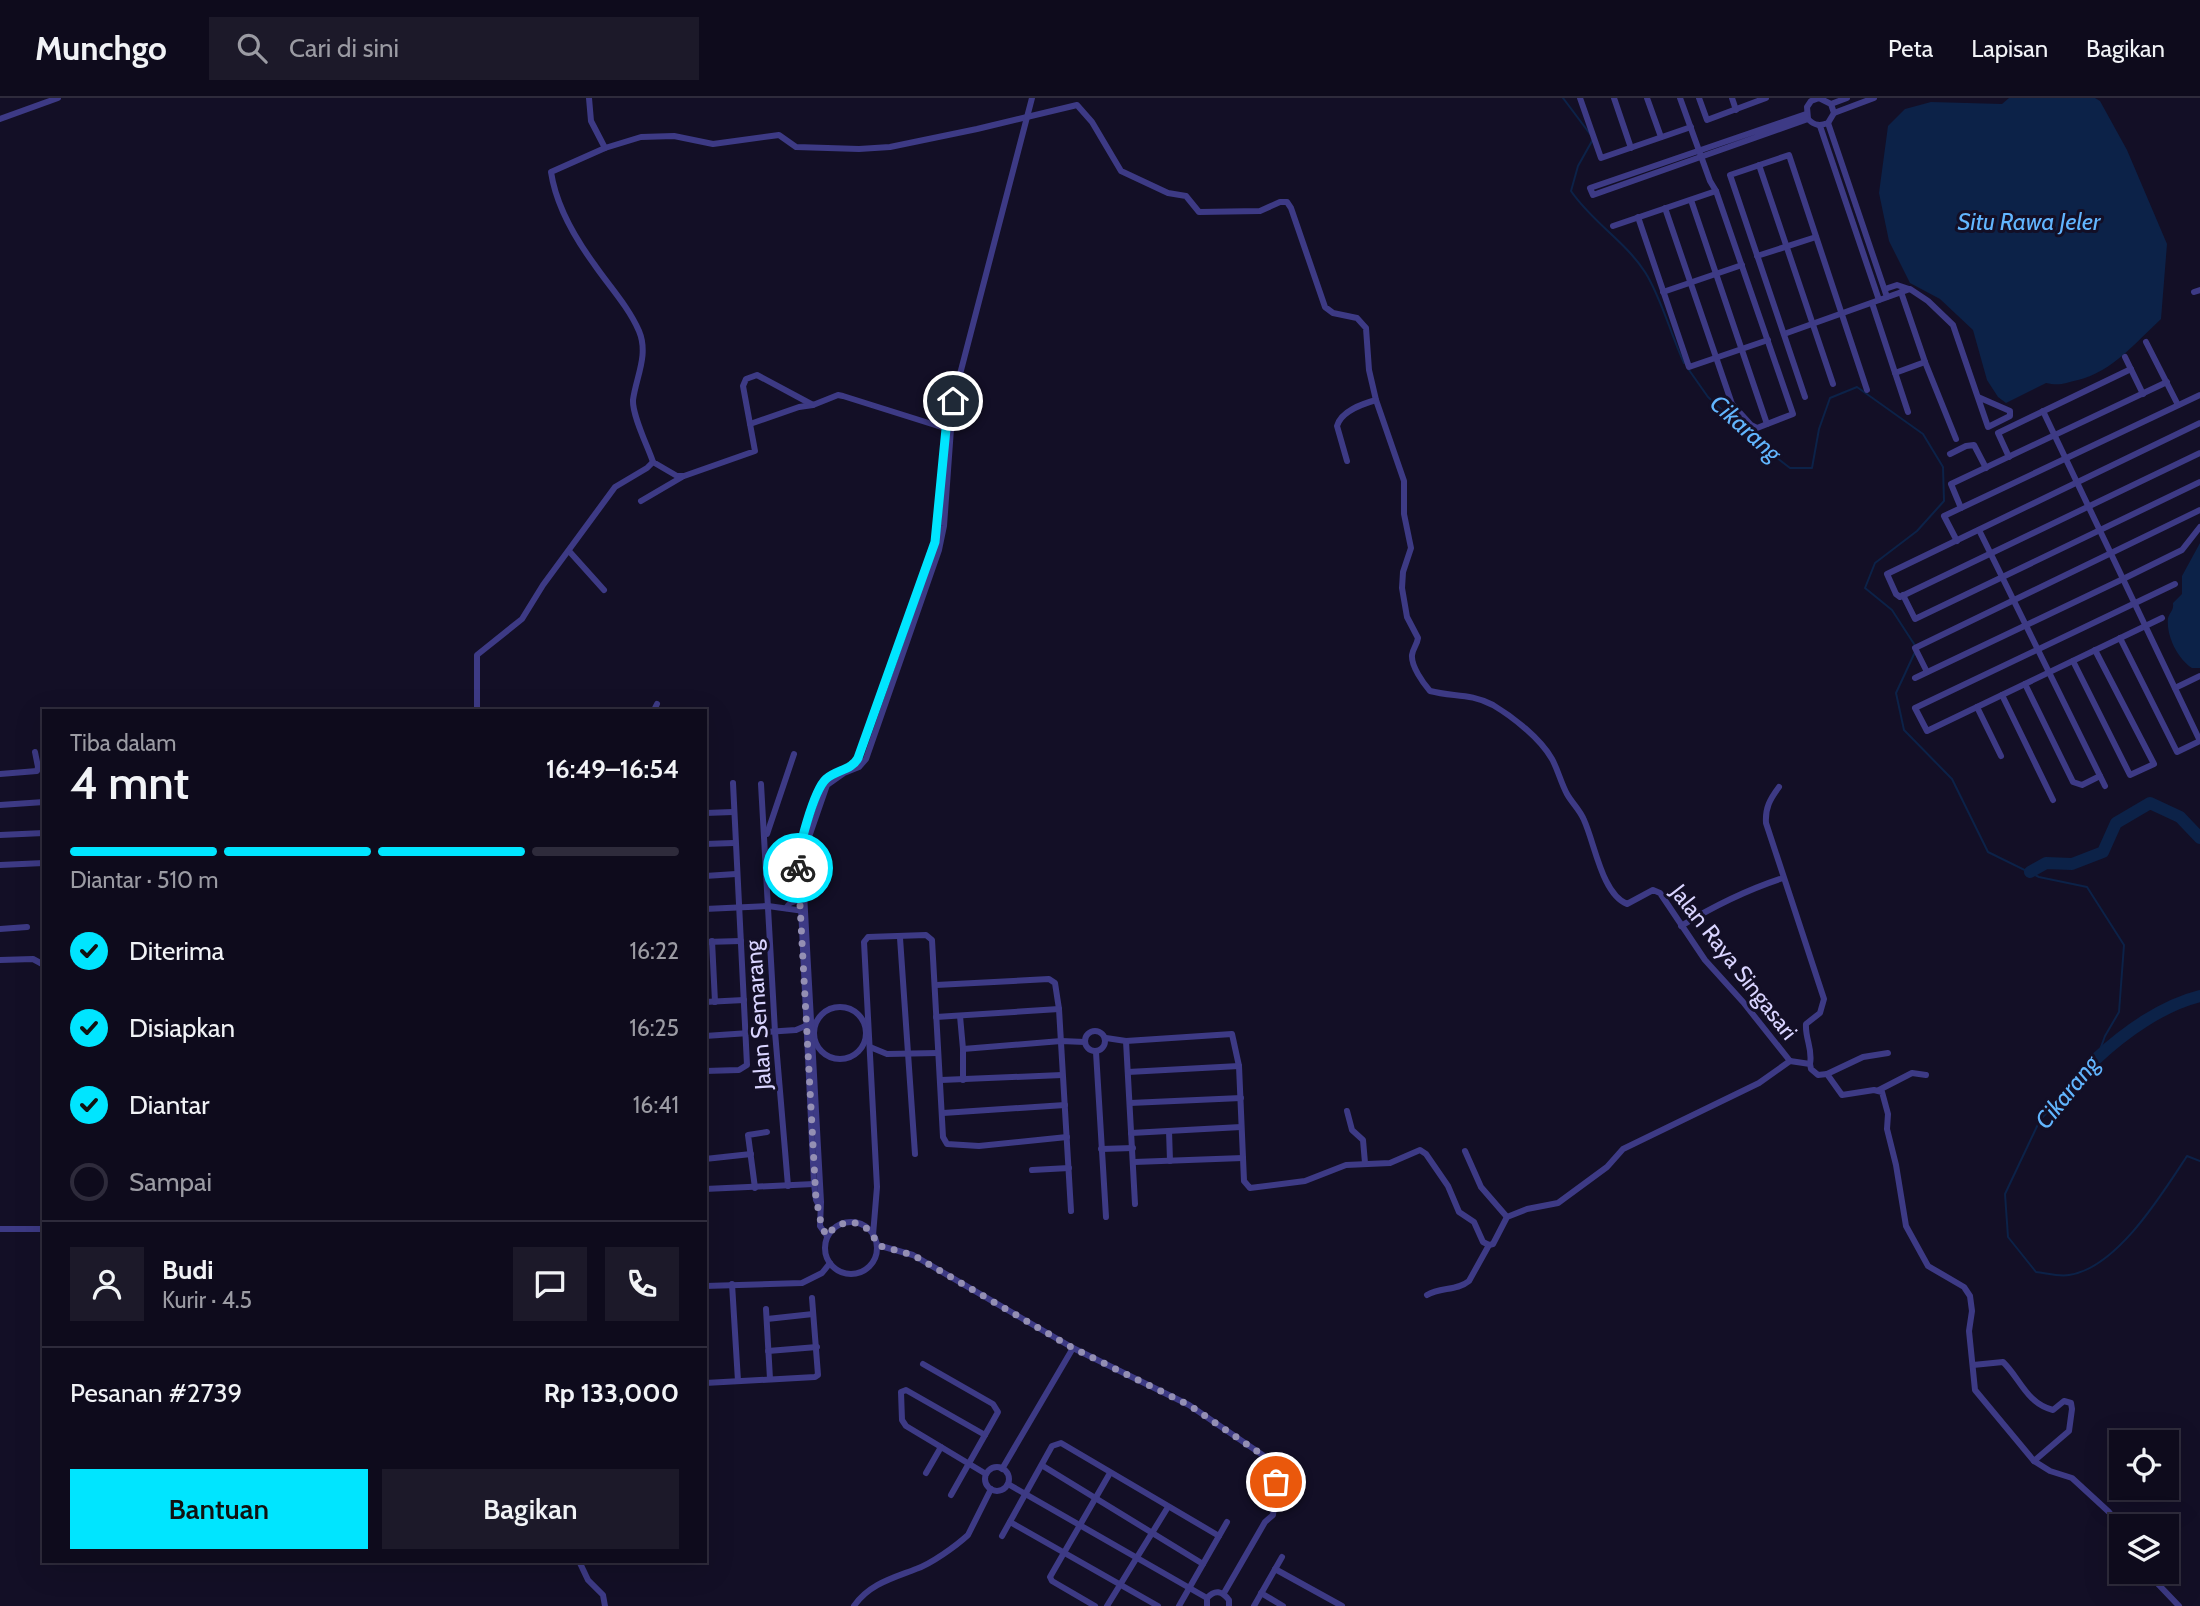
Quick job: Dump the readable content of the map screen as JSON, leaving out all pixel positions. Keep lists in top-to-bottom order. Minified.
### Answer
{"streets":{"street":["Jalan Raya Singasari","Jalan Semarang"]},"water":["Situ Rawa Jeler","Cikarang"],"page":{"header":"Munchgo","search":"Cari di sini","nav":["Peta","Lapisan","Bagikan"],"heading":["4 mnt","Tiba dalam","16:49–16:54"],"panel":["Budi","Kurir · 4.5","Pesanan #2739","Rp 133,000"],"bar":"Diantar · 510 m","list":[["Diterima","16:22"],["Disiapkan","16:25"],["Diantar","16:41"],"Sampai"],"buttons":["Bantuan","Bagikan"]}}
